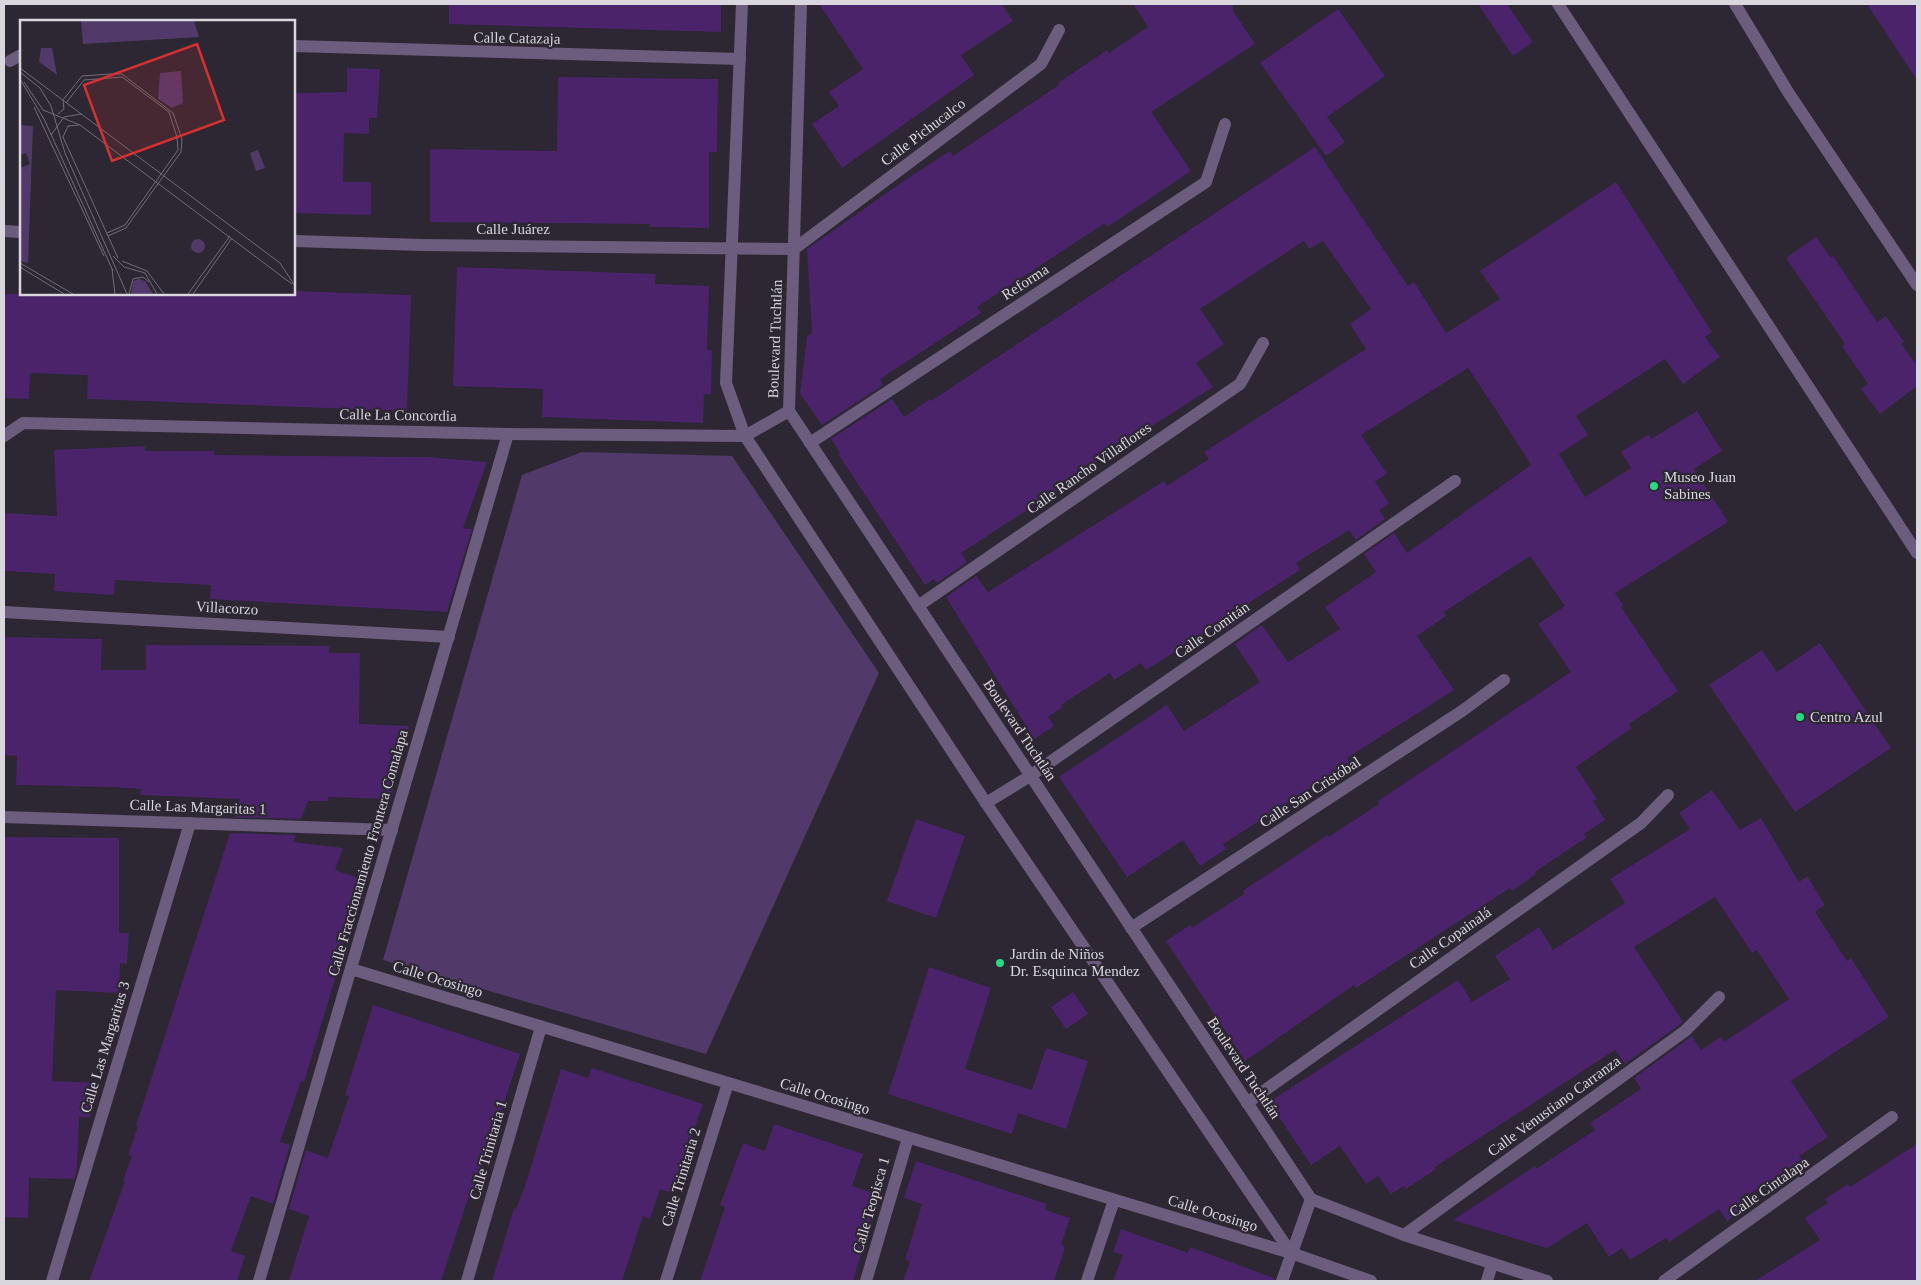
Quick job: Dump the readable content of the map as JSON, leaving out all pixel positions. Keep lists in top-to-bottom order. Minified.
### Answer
{"streets":{"street":["Calle Catazaja","Calle Pichucalco","Calle Juárez","Reforma","Boulevard Tuchtlán","Calle La Concordia","Calle Rancho Villaflores","Villacorzo","Calle Comitán","Calle San Cristóbal","Calle Las Margaritas 1","Calle Fraccionamiento Frontera Comalapa","Calle Copainalá","Calle Ocosingo","Calle Las Margaritas 3","Calle Venustiano Carranza","Calle Trinitaria 1","Calle Trinitaria 2","Calle Cintalapa","Calle Teopisca 1"]},"crossings":[["Calle Pichucalco","Calle Juárez"],["Calle Pichucalco","Boulevard Tuchtlán"],["Calle Juárez","Boulevard Tuchtlán"],["Reforma","Boulevard Tuchtlán"],["Boulevard Tuchtlán","Calle Rancho Villaflores"],["Boulevard Tuchtlán","Calle Comitán"],["Boulevard Tuchtlán","Calle San Cristóbal"],["Boulevard Tuchtlán","Calle Copainalá"],["Calle La Concordia","Calle Fraccionamiento Frontera Comalapa"],["Villacorzo","Calle Fraccionamiento Frontera Comalapa"],["Calle Las Margaritas 1","Calle Fraccionamiento Frontera Comalapa"],["Calle Las Margaritas 1","Calle Las Margaritas 3"],["Calle Fraccionamiento Frontera Comalapa","Calle Ocosingo"],["Calle Ocosingo","Calle Trinitaria 1"],["Calle Ocosingo","Calle Trinitaria 2"],["Calle Ocosingo","Calle Teopisca 1"]],"places":["Museo Juan Sabines","Centro Azul","Jardin de Niños Dr. Esquinca Mendez"]}
